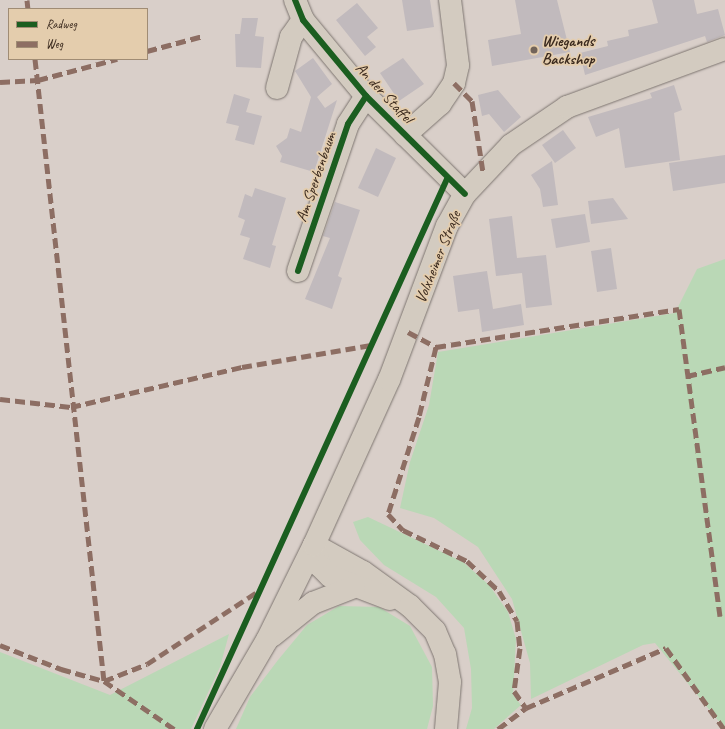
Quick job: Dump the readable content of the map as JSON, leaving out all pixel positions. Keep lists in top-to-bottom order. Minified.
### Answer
{"streets":{"main road":["An der Staffel","Am Sperbenbaum","Volxheimer Straße"]},"crossings":[["An der Staffel","Am Sperbenbaum"],["An der Staffel","Volxheimer Straße"]],"places":["Wiegands Backshop"],"legend":["Radweg","Weg"]}
